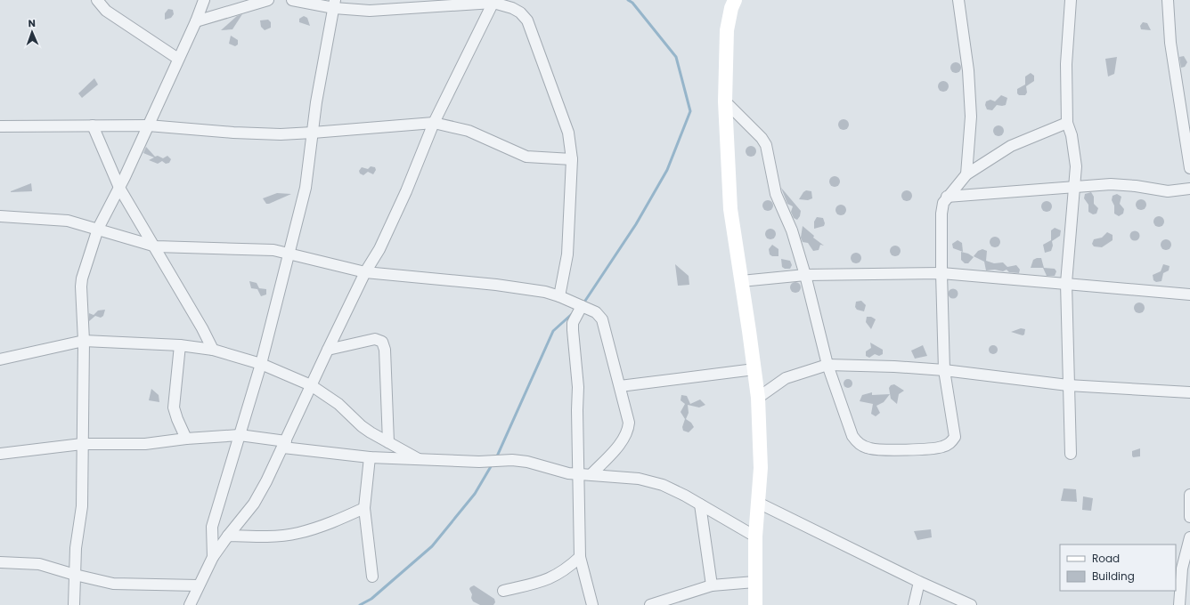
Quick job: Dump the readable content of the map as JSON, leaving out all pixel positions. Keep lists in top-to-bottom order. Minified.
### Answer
{"legend":["Road","Building"],"north":"top"}
